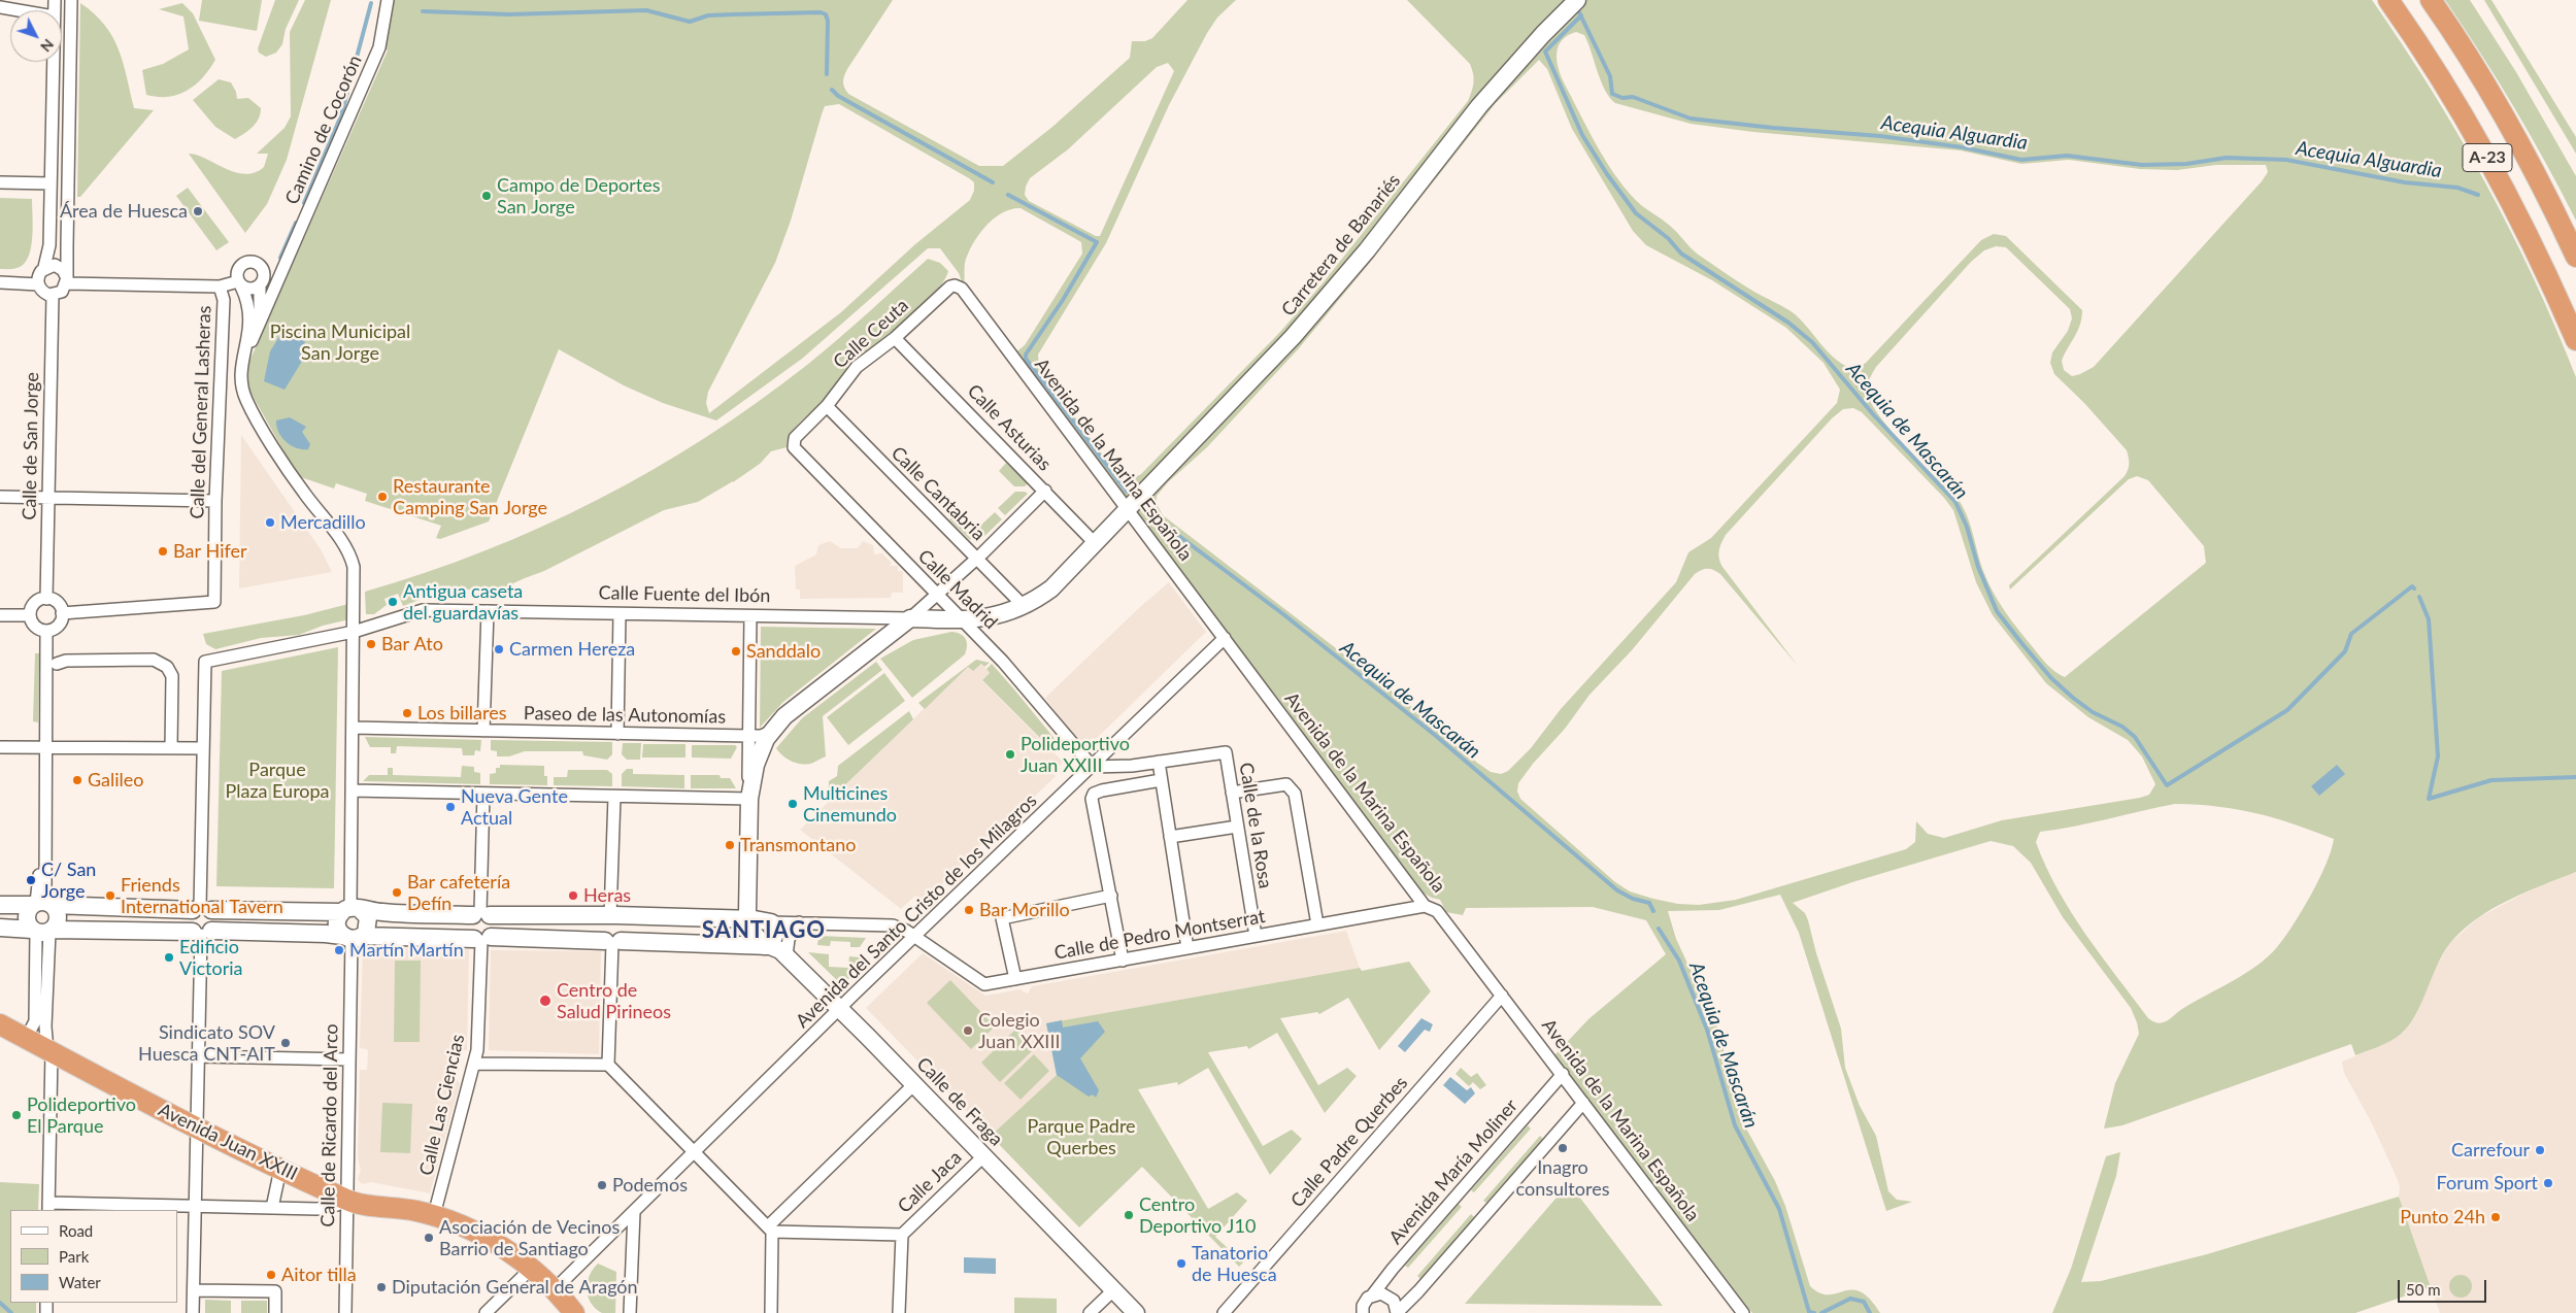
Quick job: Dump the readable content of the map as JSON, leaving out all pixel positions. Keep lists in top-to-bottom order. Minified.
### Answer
{"streets":{"highway":["A-23","Avenida Juan XXIII"],"main road":["Carretera de Banariés","Calle Fuente del Ibón","Calle de Fraga"],"street":["Camino de Cocorón","Calle Ceuta","Calle del General Lasheras","Calle Asturias","Calle de San Jorge","Avenida de la Marina Española","Calle Cantabria","Calle Madrid","Paseo de las Autonomías","Calle de la Rosa","Avenida del Santo Cristo de los Milagros","Calle de Pedro Montserrat","Calle Las Ciencias","Calle de Ricardo del Arco","Calle Padre Querbes","Avenida María Moliner","Calle Jaca"]},"crossings":[["Carretera de Banariés","Avenida de la Marina Española"],["Carretera de Banariés","Calle Fuente del Ibón"],["Calle Ceuta","Calle Asturias"],["Calle Ceuta","Avenida de la Marina Española"],["Calle Ceuta","Calle Cantabria"],["Calle Ceuta","Calle Madrid"],["Calle del General Lasheras","Calle de San Jorge"],["Calle Asturias","Calle Fuente del Ibón"],["Avenida de la Marina Española","Calle Fuente del Ibón"],["Avenida de la Marina Española","Avenida del Santo Cristo de los Milagros"],["Avenida de la Marina Española","Calle de Pedro Montserrat"],["Avenida de la Marina Española","Calle Padre Querbes"],["Avenida de la Marina Española","Avenida María Moliner"],["Calle Cantabria","Calle Fuente del Ibón"],["Calle Madrid","Calle Fuente del Ibón"],["Calle Madrid","Avenida del Santo Cristo de los Milagros"],["Calle de la Rosa","Calle de Pedro Montserrat"],["Avenida del Santo Cristo de los Milagros","Calle de Pedro Montserrat"],["Avenida del Santo Cristo de los Milagros","Calle de Fraga"],["Avenida del Santo Cristo de los Milagros","Avenida Juan XXIII"],["Calle de Fraga","Calle Jaca"],["Calle Las Ciencias","Avenida Juan XXIII"],["Calle de Ricardo del Arco","Avenida Juan XXIII"]],"districts":["SANTIAGO"],"water":["Acequia Alguardia","Acequia de Mascarán"],"parks":["Piscina Municipal San Jorge","Parque Plaza Europa","Parque Padre Querbes"],"places":["Campo de Deportes San Jorge","Área de Huesca","Restaurante Camping San Jorge","Mercadillo","Bar Hifer","Antigua caseta del guardavías","Bar Ato","Carmen Hereza","Sanddalo","Los billares","Polideportivo Juan XXIII","Galileo","Multicines Cinemundo","Nueva Gente Actual","Transmontano","C/ San Jorge","Bar cafetería Defín","Friends International Tavern","Heras","Bar Morillo","Martín Martín","Edificio Victoria","Centro de Salud Pirineos","Colegio Juan XXIII","Sindicato SOV Huesca CNT-AIT","Polideportivo El Parque","Inagro consultores","Carrefour","Forum Sport","Podemos","Centro Deportivo J10","Punto 24h","Asociación de Vecinos Barrio de Santiago","Tanatorio de Huesca","Aitor tilla","Diputación General de Aragón"],"legend":["Road","Park","Water"],"scale_bar":"50 m","north":"bottom right"}
